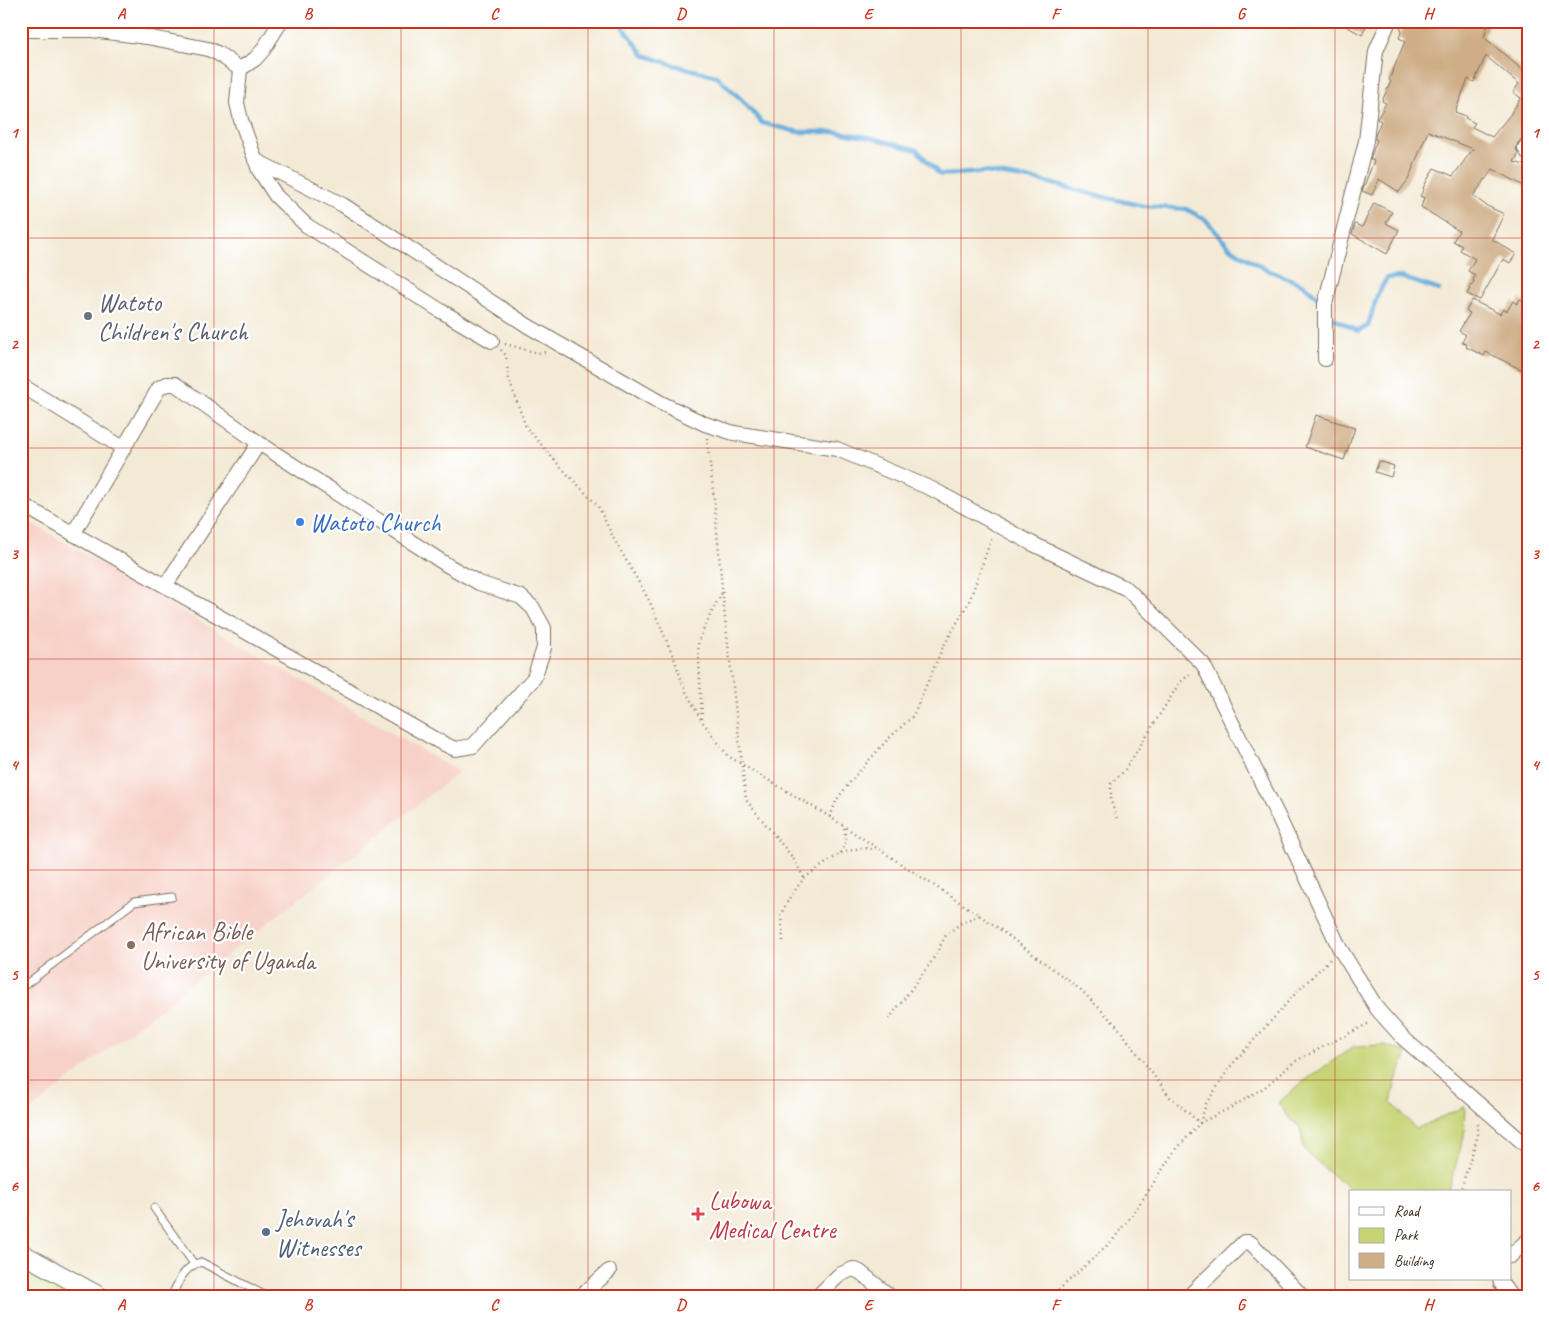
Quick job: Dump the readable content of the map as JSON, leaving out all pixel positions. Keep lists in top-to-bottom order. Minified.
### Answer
{"places":{"other":["Watoto Children's Church","Watoto Church","African Bible University of Uganda","Jehovah's Witnesses"],"health":["Lubowa Medical Centre"]},"legend":["Road","Park","Building"],"grid":{"columns":["A","B","C","D","E","F","G","H"],"rows":["1","2","3","4","5","6"]}}
